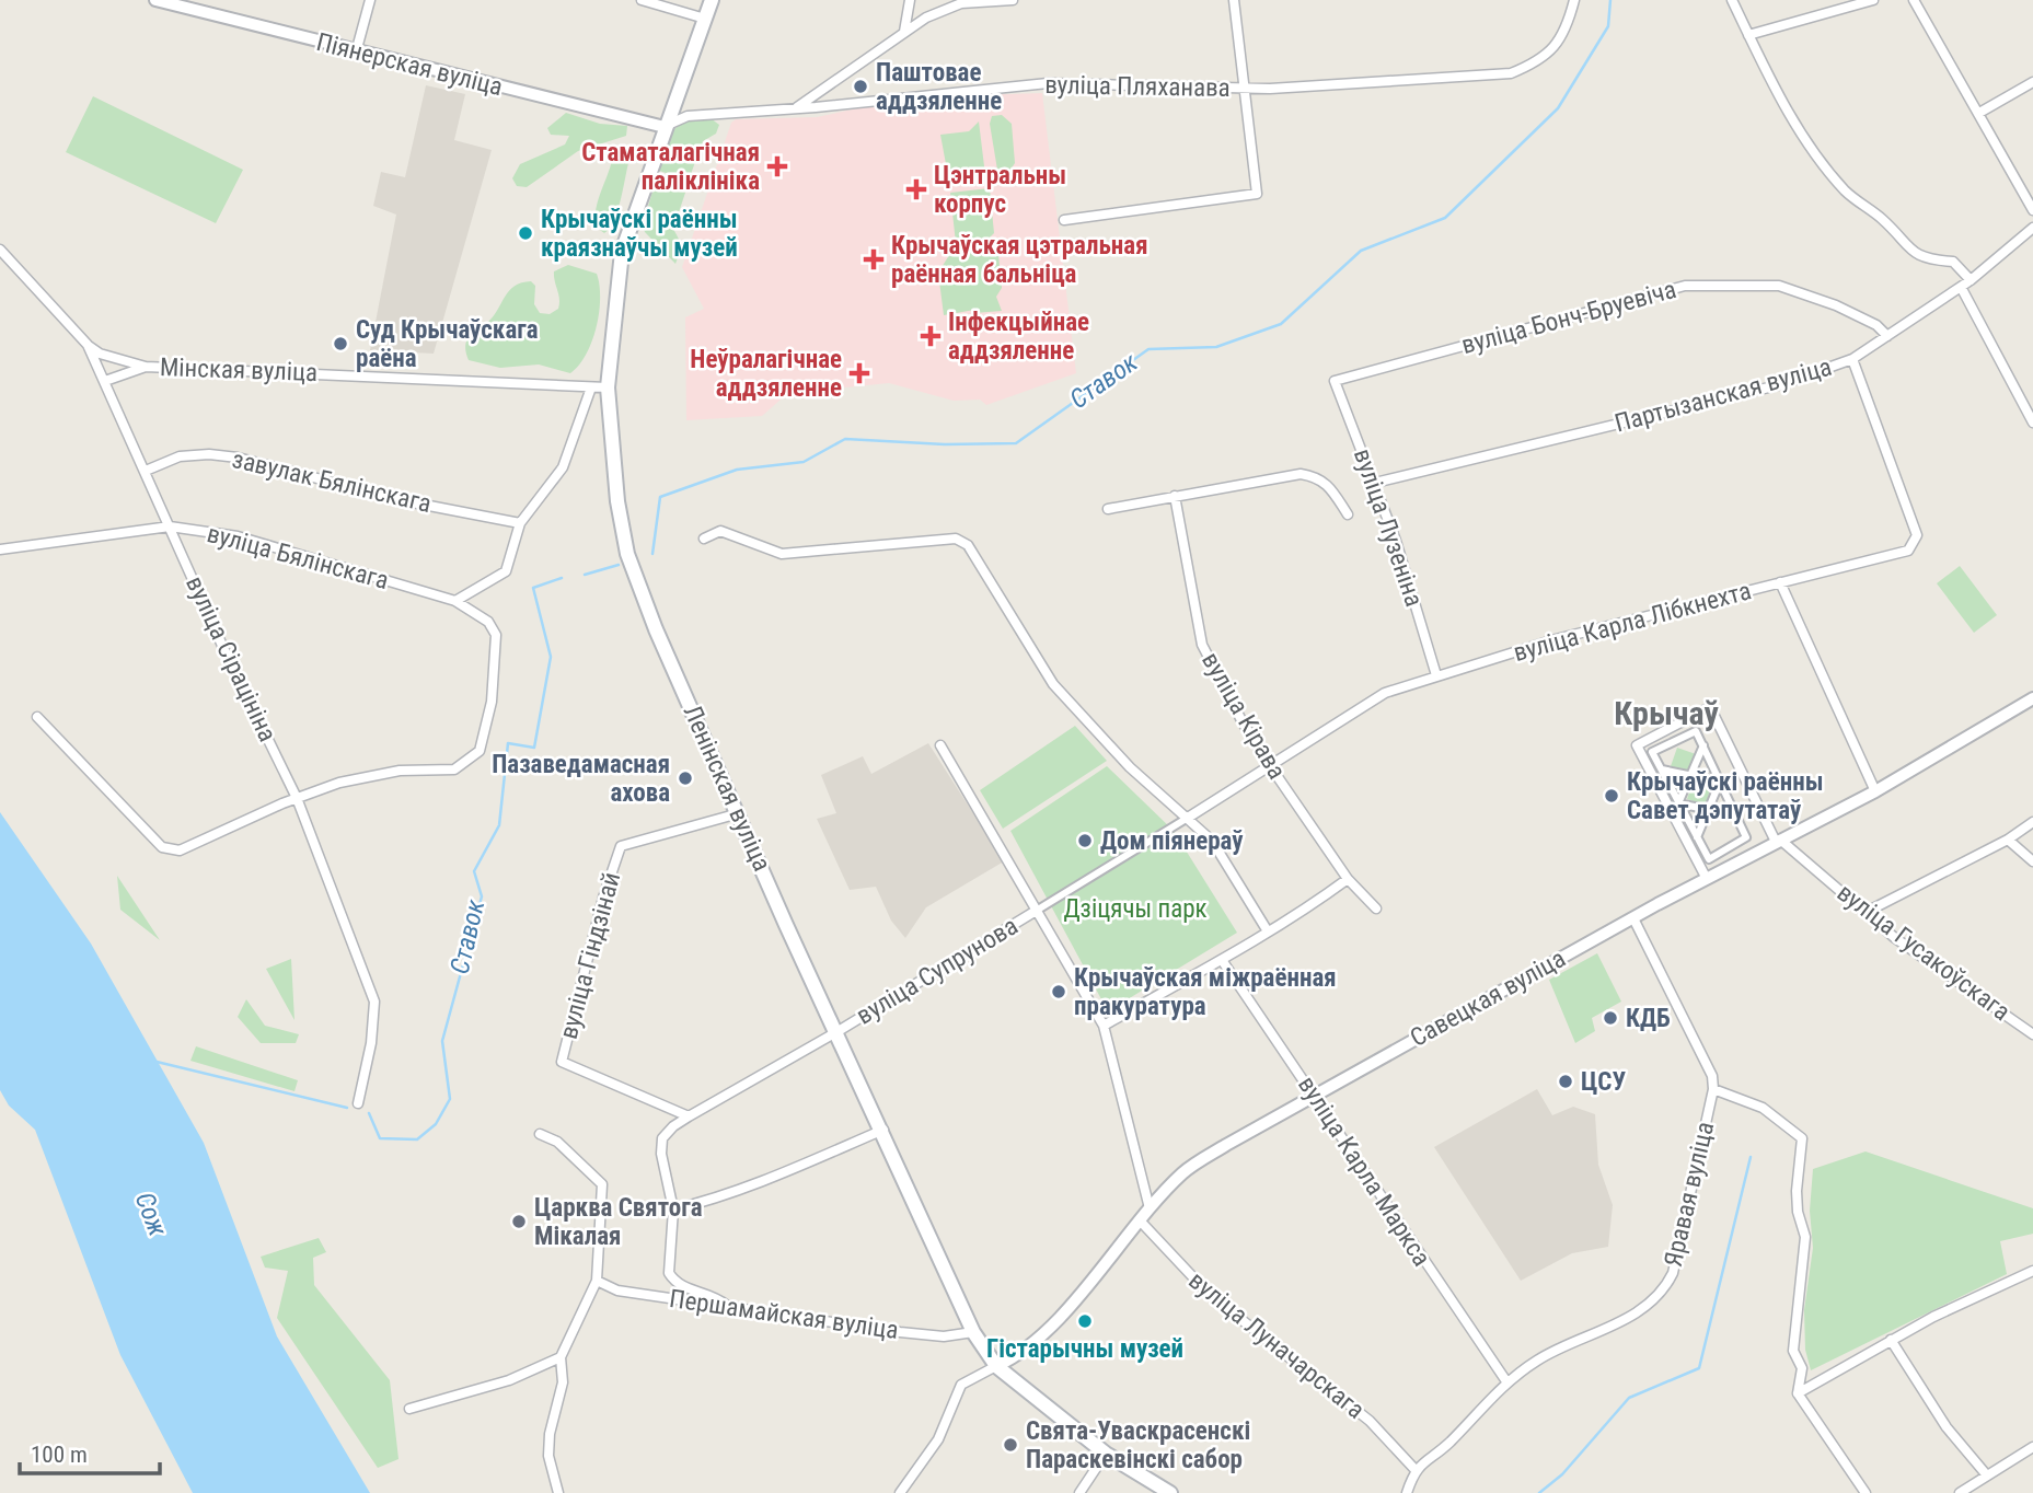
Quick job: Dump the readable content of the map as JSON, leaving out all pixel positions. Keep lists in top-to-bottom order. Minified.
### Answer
{"streets":{"main road":["Ленінская вуліца"],"street":["Піянерская вуліца","вуліца Пляханава","вуліца Бонч-Бруевіча","Мінская вуліца","Партызанская вуліца","завулак Бялінскага","вуліца Лузеніна","вуліца Бялінскага","вуліца Карла Лібкнехта","вуліца Сірацініна","вуліца Кірава","вуліца Гусакоўскага","вуліца Гіндзінай","вуліца Супрунова","Савецкая вуліца","вуліца Карла Маркса","Яравая вуліца","Першамайская вуліца","вуліца Луначарскага"]},"crossings":[["Піянерская вуліца","вуліца Пляханава"],["Піянерская вуліца","Ленінская вуліца"],["вуліца Пляханава","Ленінская вуліца"],["вуліца Бонч-Бруевіча","Партызанская вуліца"],["вуліца Бонч-Бруевіча","вуліца Лузеніна"],["Мінская вуліца","вуліца Сірацініна"],["Мінская вуліца","Ленінская вуліца"],["Партызанская вуліца","вуліца Лузеніна"],["Партызанская вуліца","вуліца Карла Лібкнехта"],["завулак Бялінскага","вуліца Сірацініна"],["вуліца Лузеніна","вуліца Карла Лібкнехта"],["вуліца Бялінскага","вуліца Сірацініна"],["вуліца Карла Лібкнехта","вуліца Кірава"],["Ленінская вуліца","вуліца Гіндзінай"],["Ленінская вуліца","вуліца Супрунова"],["Ленінская вуліца","Савецкая вуліца"],["Ленінская вуліца","Першамайская вуліца"],["вуліца Гусакоўскага","Савецкая вуліца"],["вуліца Гіндзінай","вуліца Супрунова"],["Савецкая вуліца","вуліца Карла Маркса"],["Савецкая вуліца","Яравая вуліца"],["Савецкая вуліца","вуліца Луначарскага"],["вуліца Карла Маркса","Яравая вуліца"],["Яравая вуліца","вуліца Луначарскага"]],"districts":["Крычаў"],"water":["Ставок","Сож"],"parks":["Дзіцячы парк"],"places":{"other":["Паштовае аддзяленне","Крычаўскі раённы краязнаўчы музей","Суд Крычаўскага раёна","Пазаведамасная ахова","Крычаўскі раённы Савет дэпутатаў","Дом піянераў","Крычаўская міжраённая пракуратура","КДБ","ЦСУ","Царква Святога Мікалая","Гістарычны музей","Свята-Уваскрасенскі Параскевінскі сабор"],"health":["Стаматалагічная паліклініка","Цэнтральны корпус","Крычаўская цэтральная раённая бальніца","Інфекцыйнае аддзяленне","Неўралагічнае аддзяленне"]},"scale_bar":"100 m"}
